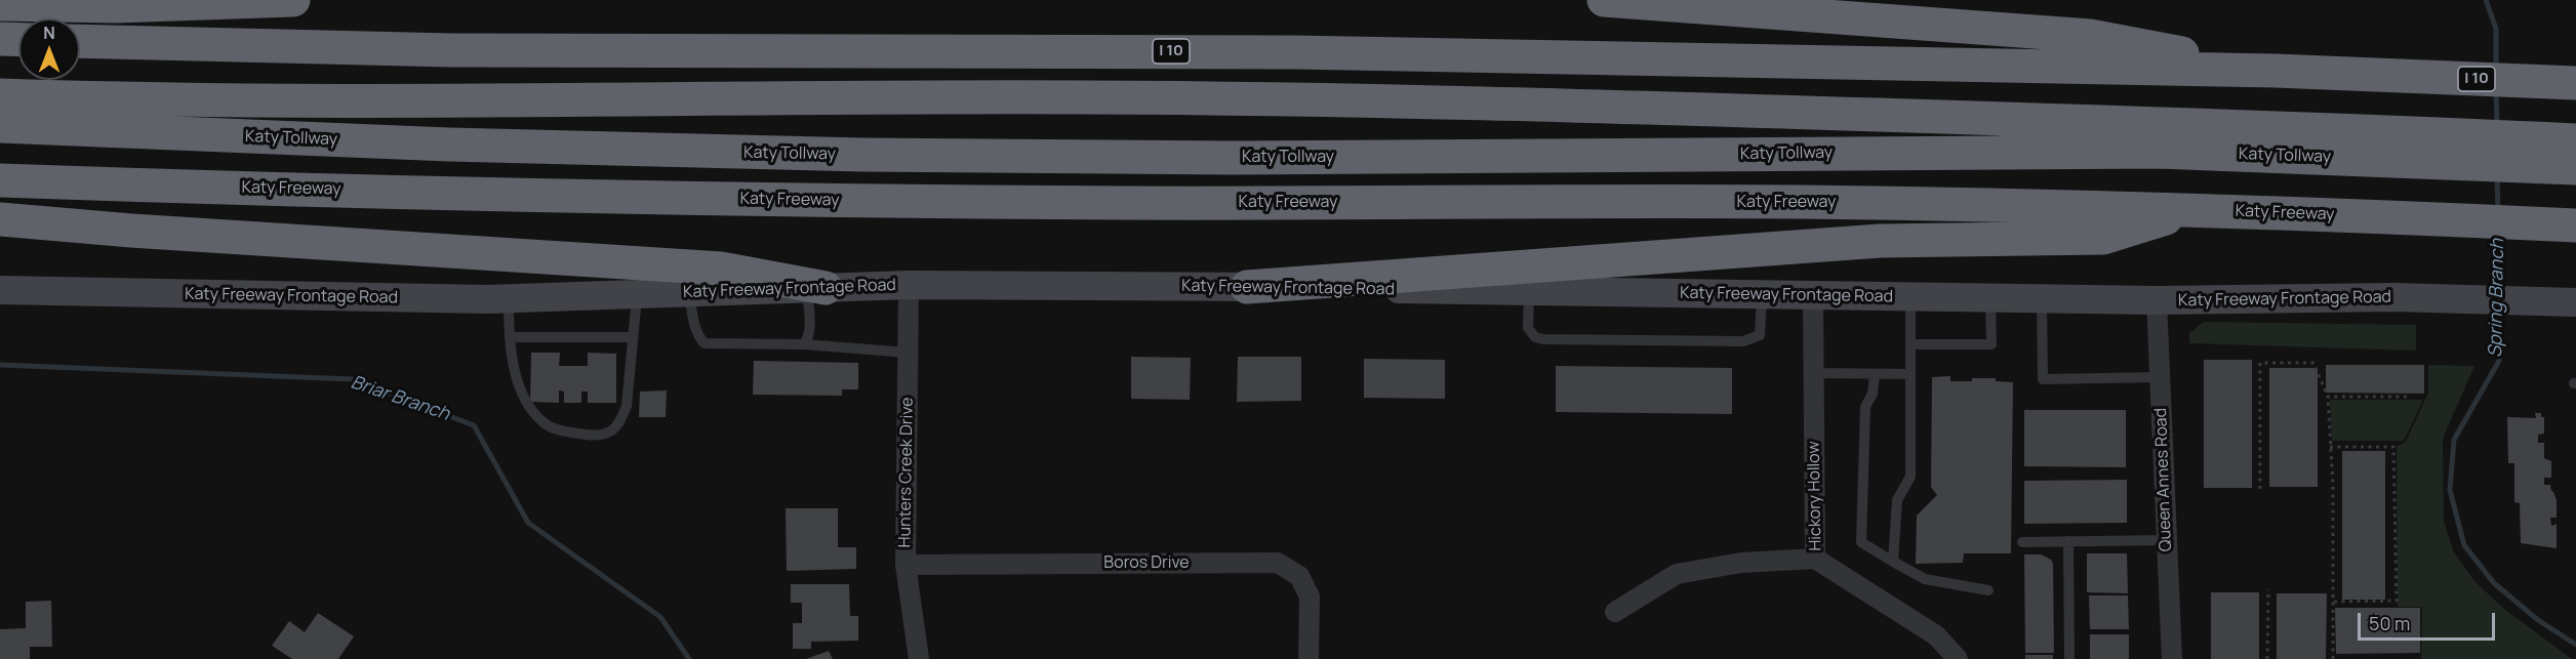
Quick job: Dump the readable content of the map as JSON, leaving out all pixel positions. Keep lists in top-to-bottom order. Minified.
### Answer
{"streets":{"highway":["I 10","Katy Tollway","Katy Freeway"],"main road":["Katy Freeway Frontage Road"],"street":["Hunters Creek Drive","Queen Annes Road","Hickory Hollow","Boros Drive"]},"crossings":[["Katy Freeway Frontage Road","Hunters Creek Drive"],["Katy Freeway Frontage Road","Queen Annes Road"],["Katy Freeway Frontage Road","Hickory Hollow"],["Hunters Creek Drive","Boros Drive"]],"water":["Spring Branch","Briar Branch"],"scale_bar":"50 m","north":"top"}
